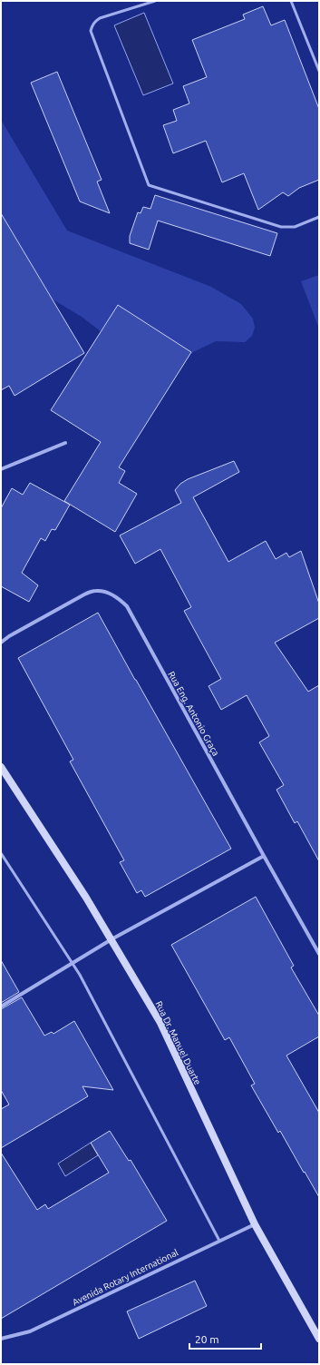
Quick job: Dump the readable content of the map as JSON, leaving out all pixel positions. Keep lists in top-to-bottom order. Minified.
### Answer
{"streets":{"street":["Rua Eng. Antonio Graça","Rua Dr. Manuel Duarte","Avenida Rotary International"]},"crossings":[["Rua Dr. Manuel Duarte","Avenida Rotary International"]],"scale_bar":"20 m"}
